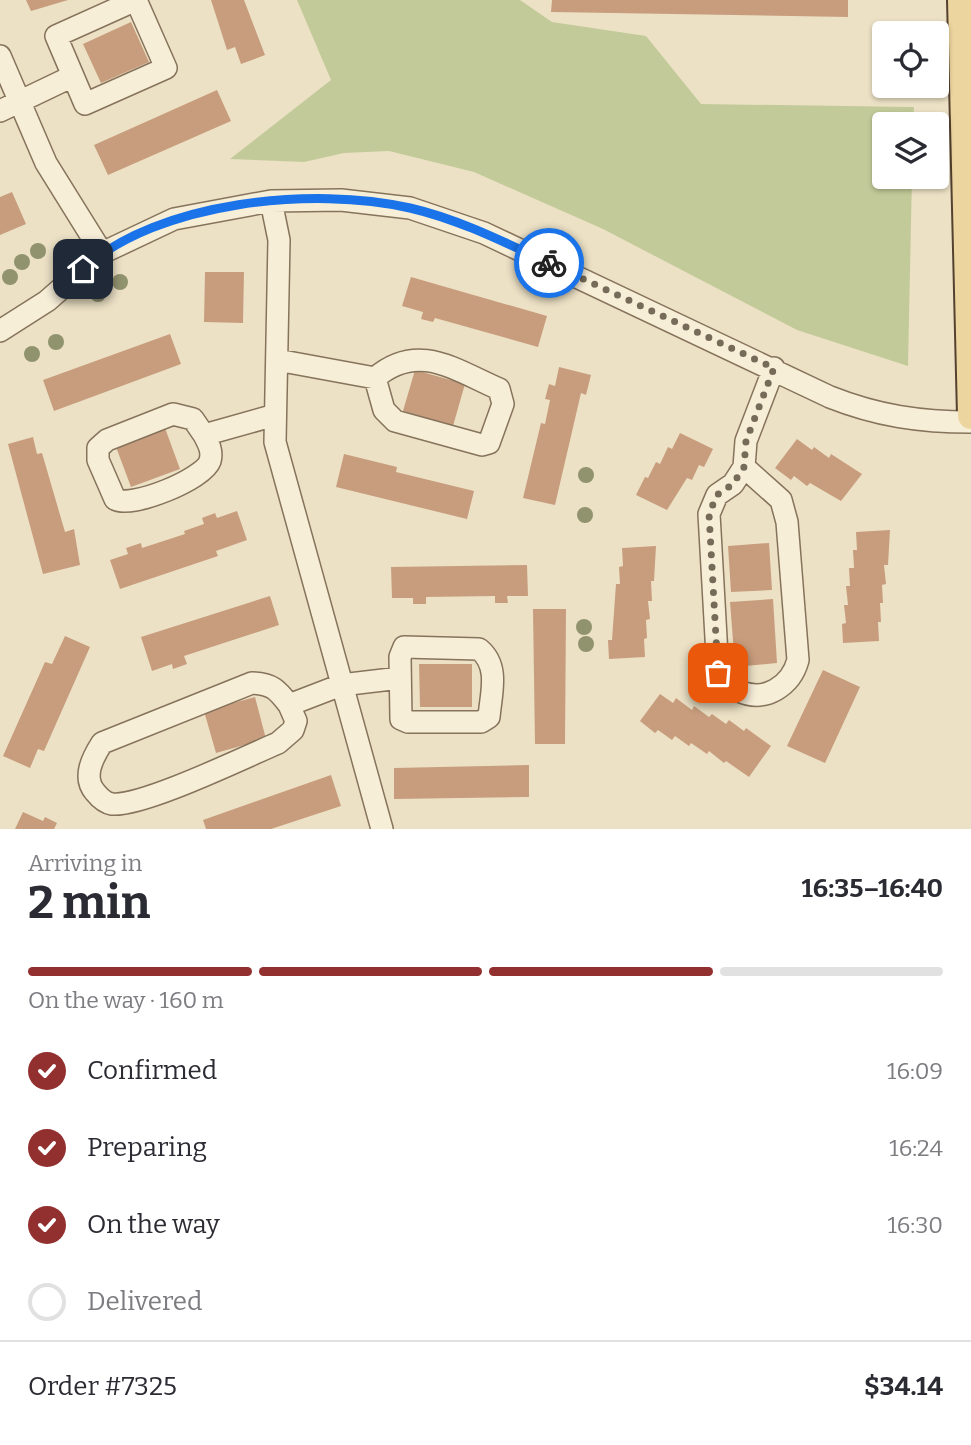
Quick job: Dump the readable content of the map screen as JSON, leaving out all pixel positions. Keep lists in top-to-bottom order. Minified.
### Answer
{"page":{"heading":["2 min","Arriving in","16:35–16:40"],"panel":["Order #7325","$34.14"],"bar":"On the way · 160 m","list":[["Confirmed","16:09"],["Preparing","16:24"],["On the way","16:30"],"Delivered"]}}
